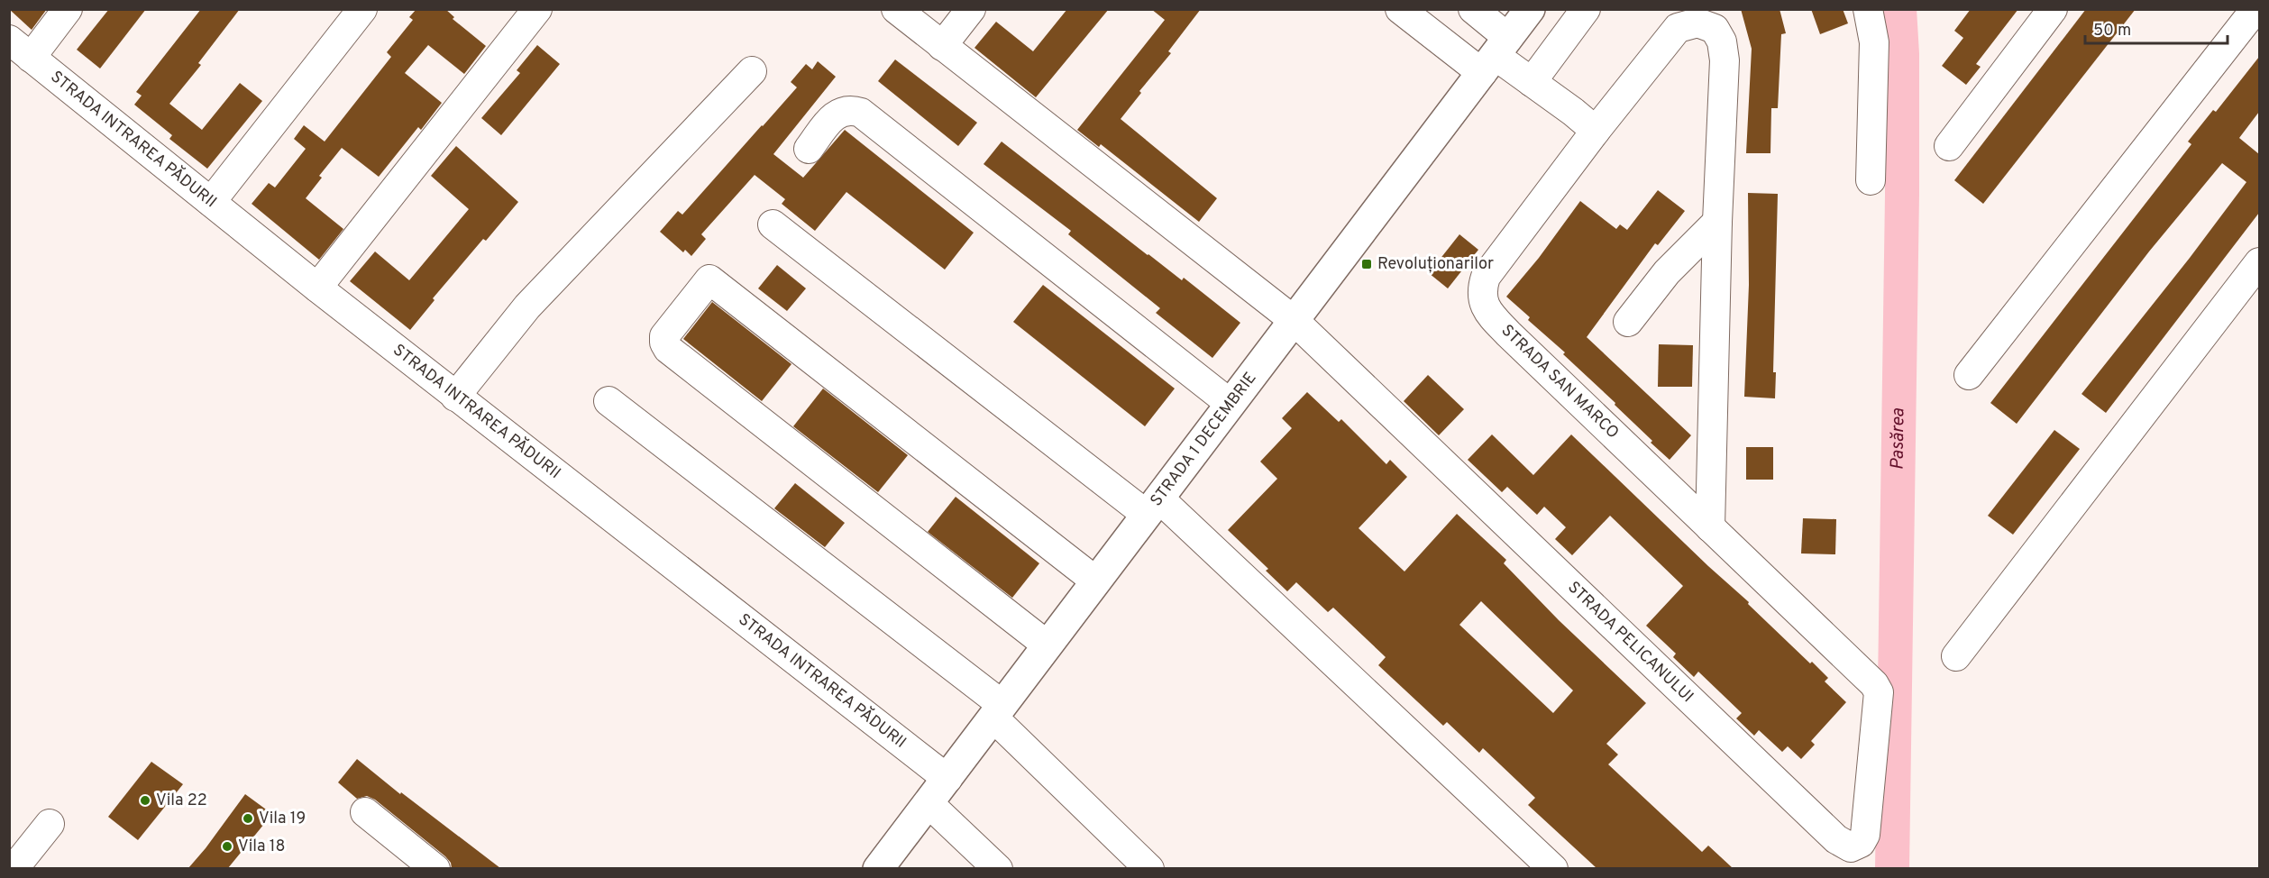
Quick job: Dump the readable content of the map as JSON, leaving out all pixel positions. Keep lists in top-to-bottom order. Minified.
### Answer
{"streets":{"main road":["STRADA 1 DECEMBRIE"],"street":["STRADA INTRAREA PĂDURII","STRADA SAN MARCO","STRADA PELICANULUI"]},"crossings":[["STRADA INTRAREA PĂDURII","STRADA 1 DECEMBRIE"],["STRADA SAN MARCO","STRADA PELICANULUI"],["STRADA 1 DECEMBRIE","STRADA PELICANULUI"]],"water":["Pasărea"],"places":{"transit":["Revoluționarilor"],"other":["Vila 22","Vila 19","Vila 18"]},"scale_bar":"50 m"}
